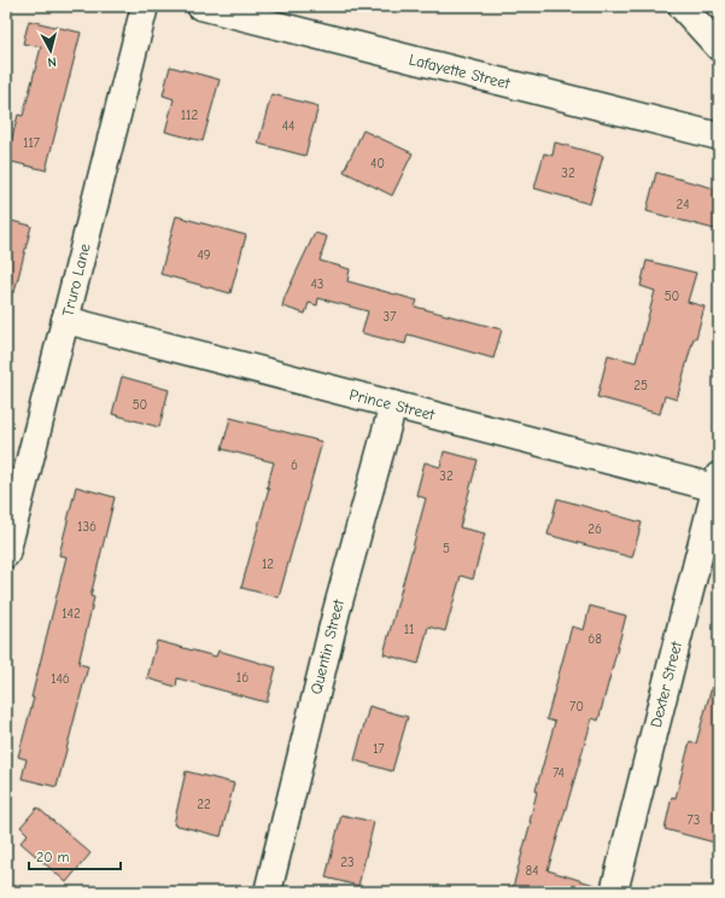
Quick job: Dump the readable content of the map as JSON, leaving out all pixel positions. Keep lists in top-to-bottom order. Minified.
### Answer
{"streets":{"street":["Lafayette Street","Truro Lane","Prince Street","Quentin Street","Dexter Street"]},"crossings":[["Truro Lane","Prince Street"],["Prince Street","Quentin Street"],["Prince Street","Dexter Street"]],"house_numbers":["112","44","117","40","32","24","49","43","50","37","25","50","6","32","136","26","5","12","142","11","68","16","146","70","17","74","22","73","23","84"],"scale_bar":"20 m","north":"bottom"}
